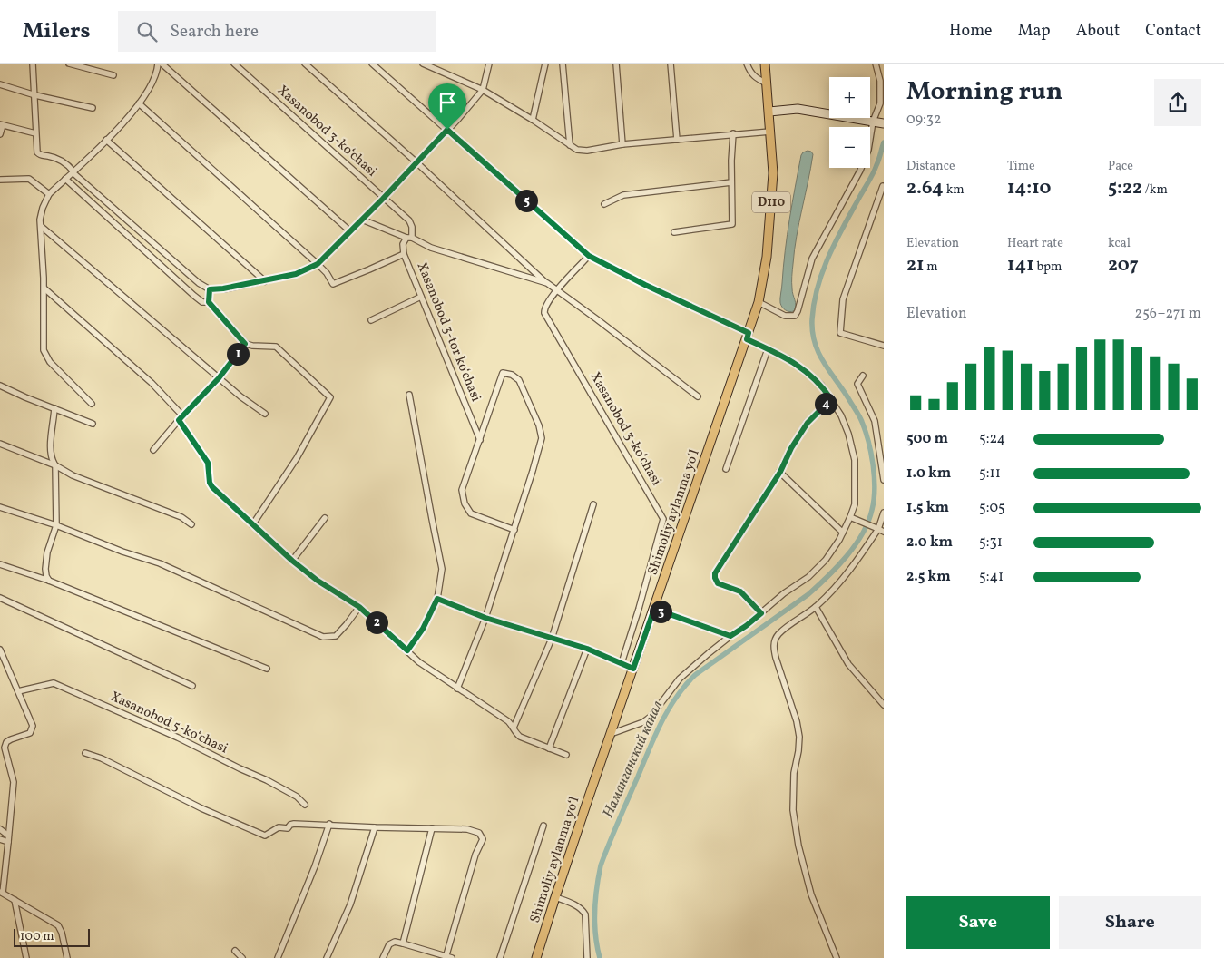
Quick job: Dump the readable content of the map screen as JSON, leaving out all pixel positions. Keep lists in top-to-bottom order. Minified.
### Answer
{"streets":{"main road":["D110","Shimoliy aylanma yoʻl"],"street":["Xasanobod 3-koʻchasi","Xasanobod 3-tor koʻchasi","Xasanobod 5-koʻchasi"]},"crossings":[["Xasanobod 3-koʻchasi","Xasanobod 3-tor koʻchasi"]],"water":["Наманганский канал"],"scale_bar":"100 m","page":{"header":"Milers","search":"Search here","nav":["Home","Map","About","Contact"],"heading":["Morning run","09:32"],"map_buttons":["+","−"],"stats":[["Distance","2.64 km"],["Time","14:10"],["Pace","5:22 /km"],["Elevation","21 m"],["Heart rate","141 bpm"],["kcal","207"]],"pins":["5","1","4","3","2"],"chart":["Elevation","256–271 m"],"list":[{"name":"500 m","note":"5:24"},{"name":"1.0 km","note":"5:11"},{"name":"1.5 km","note":"5:05"},{"name":"2.0 km","note":"5:31"},{"name":"2.5 km","note":"5:41"}],"buttons":["Save","Share"],"scale":"100 m"}}
